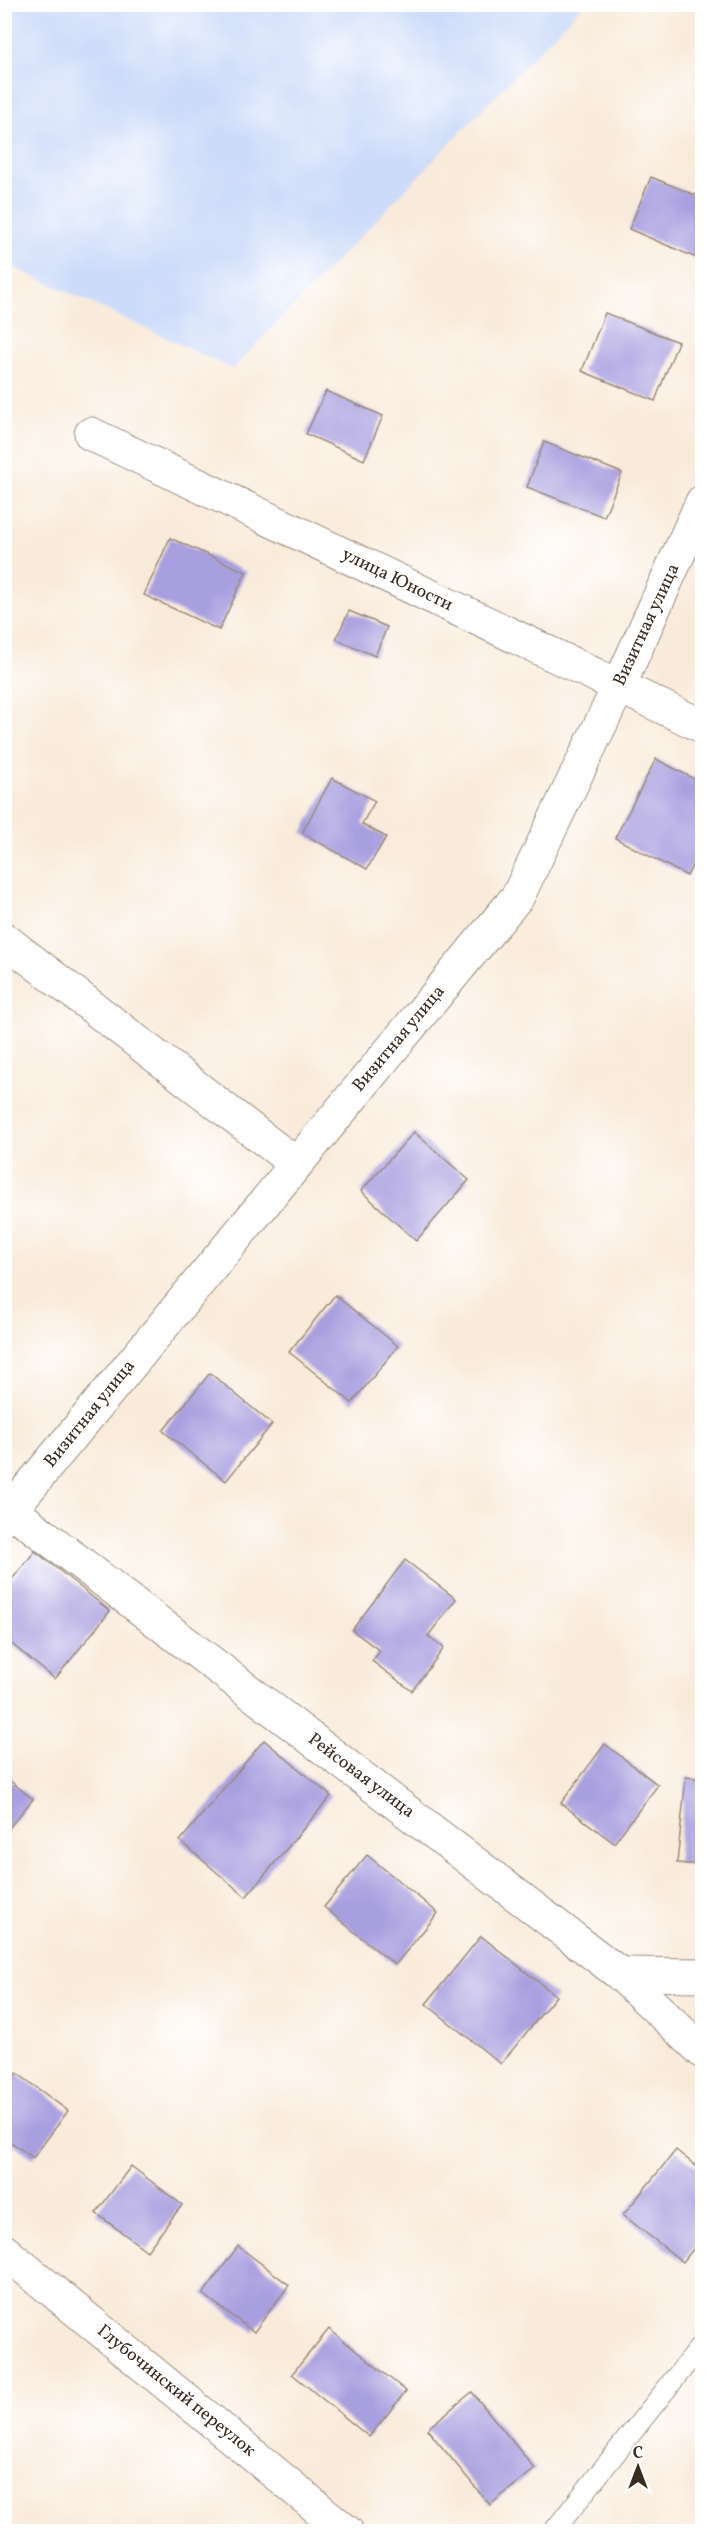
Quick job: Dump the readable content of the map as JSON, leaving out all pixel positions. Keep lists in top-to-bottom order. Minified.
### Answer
{"streets":{"street":["улица Юности","Визитная улица","Рейсовая улица","Глубочинский переулок"]},"crossings":[["улица Юности","Визитная улица"],["Визитная улица","Рейсовая улица"]],"north":"top"}
